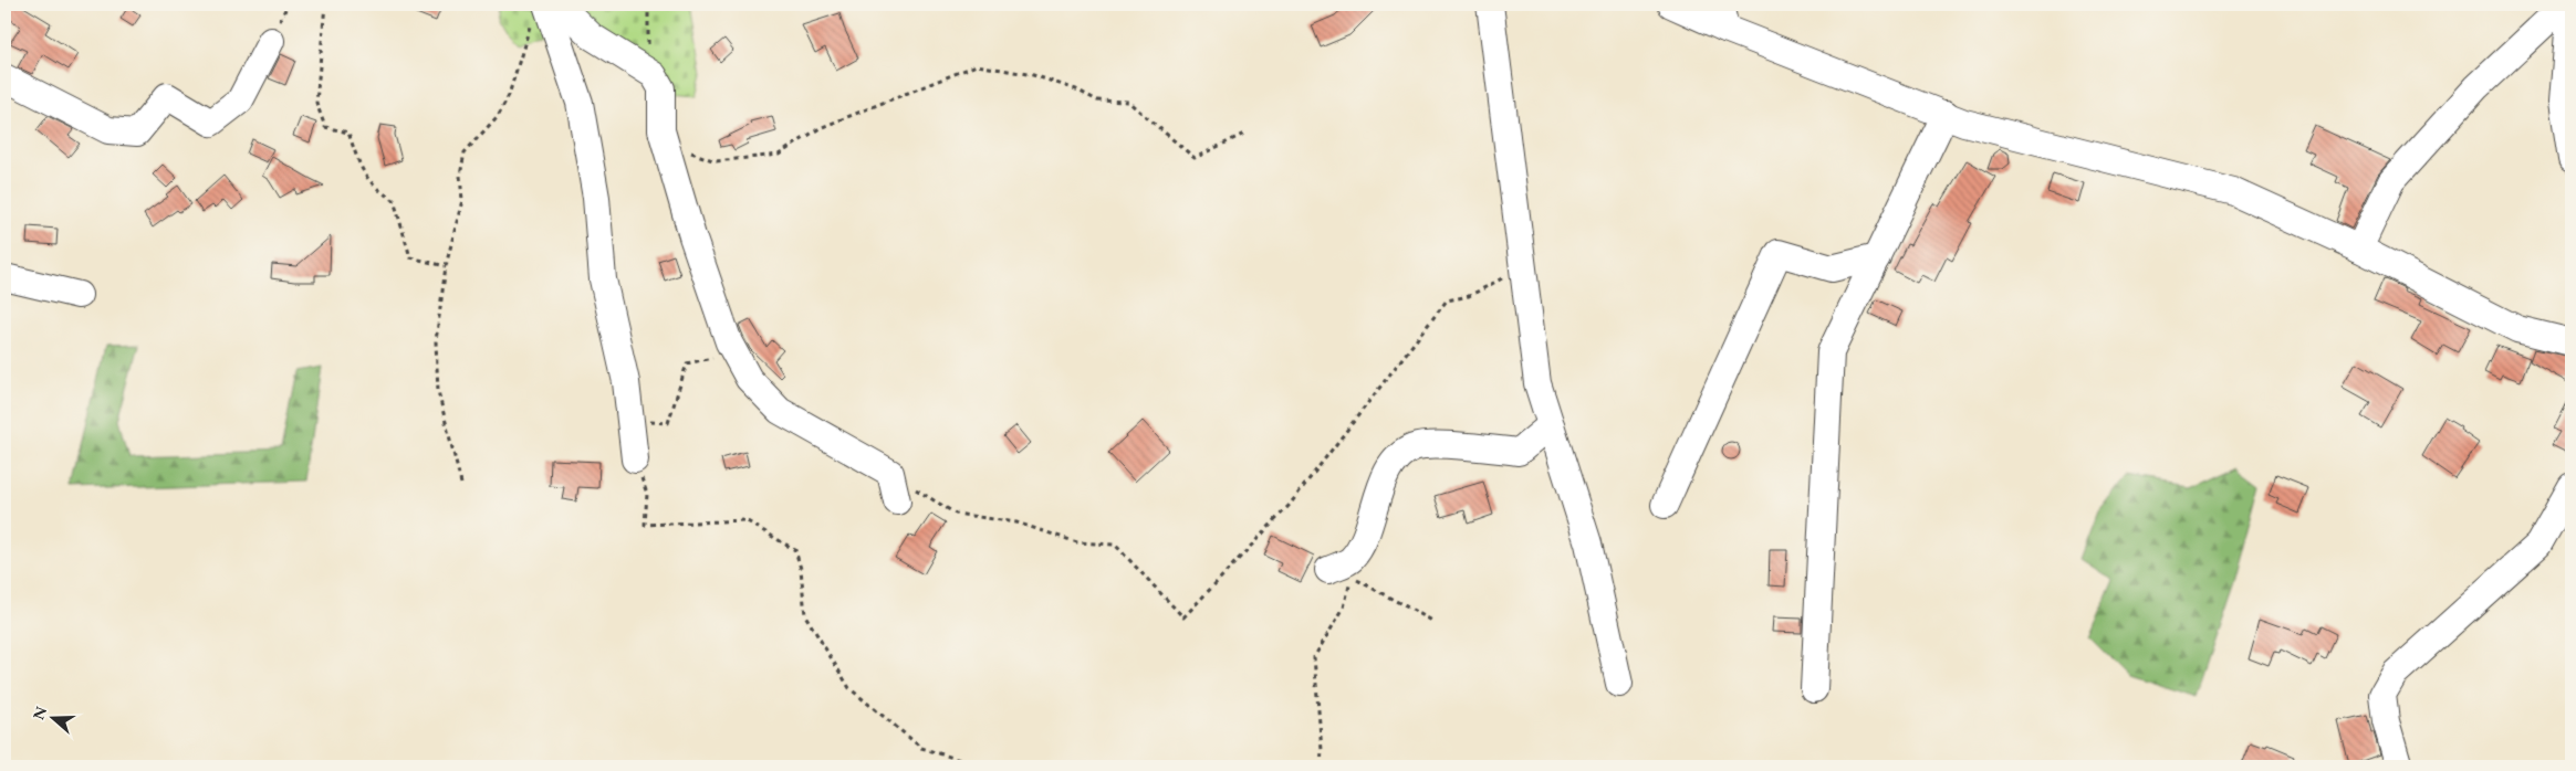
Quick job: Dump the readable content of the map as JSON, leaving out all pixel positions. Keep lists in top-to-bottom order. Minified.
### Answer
{"north":"left"}
